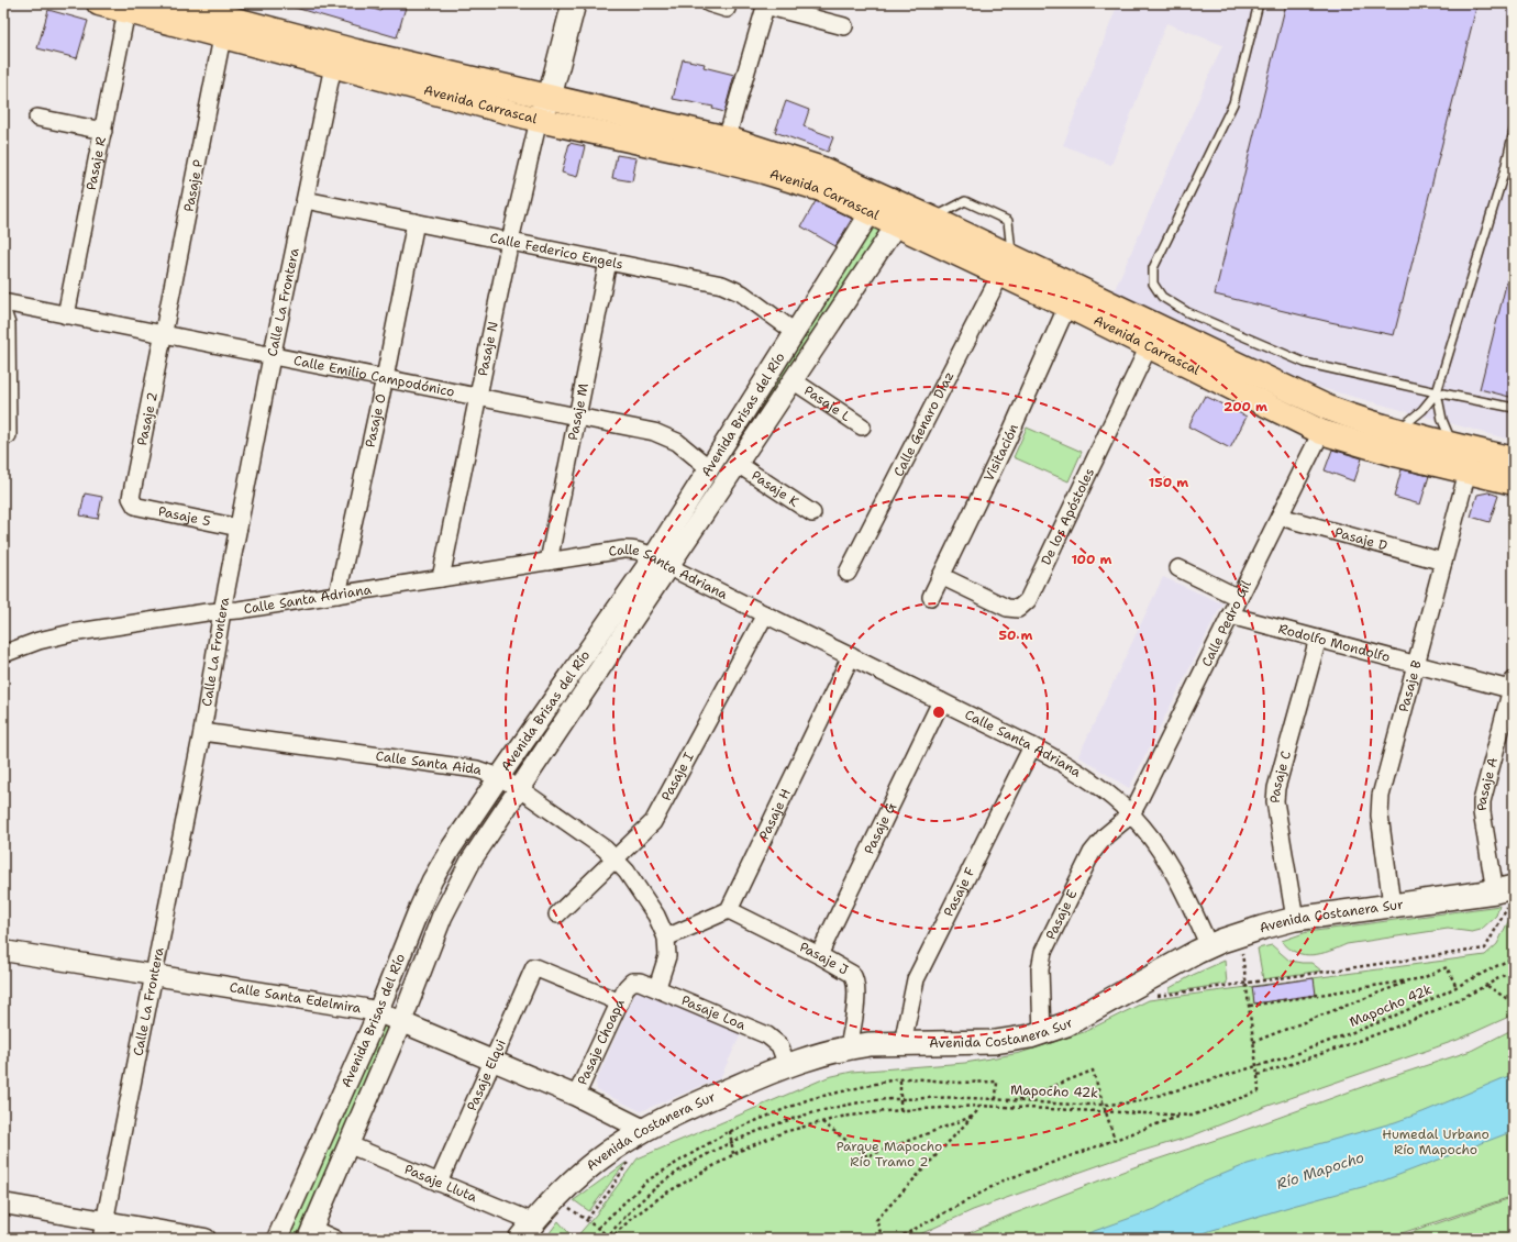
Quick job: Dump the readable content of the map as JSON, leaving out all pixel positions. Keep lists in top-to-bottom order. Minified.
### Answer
{"streets":{"main road":["Avenida Carrascal","Avenida Costanera Sur"],"street":["Pasaje R","Pasaje P","Calle Federico Engels","Calle La Frontera","Pasaje N","Calle Emilio Campodónico","Pasaje L","Pasaje M","Avenida Brisas del Río","Pasaje 2","Pasaje O","Calle Genaro Díaz","Visitación","Pasaje K","Pasaje 5","De los Apóstoles","Pasaje D","Calle Santa Adriana","Calle Pedro Gil","Rodolfo Mondolfo","Pasaje B","Calle Santa Aida","Pasaje I","Pasaje C","Pasaje A","Pasaje H","Pasaje G","Pasaje F","Pasaje E","Pasaje J","Calle Santa Edelmira","Pasaje Loa","Pasaje Choapa","Pasaje Elqui","Pasaje Lluta"],"path":["Mapocho 42k"]},"crossings":[["Avenida Carrascal","Pasaje R"],["Avenida Carrascal","Pasaje P"],["Avenida Carrascal","Calle La Frontera"],["Avenida Carrascal","Pasaje N"],["Avenida Carrascal","Avenida Brisas del Río"],["Avenida Carrascal","Calle Genaro Díaz"],["Avenida Carrascal","Visitación"],["Avenida Carrascal","De los Apóstoles"],["Avenida Carrascal","Calle Pedro Gil"],["Avenida Carrascal","Pasaje B"],["Pasaje R","Calle Emilio Campodónico"],["Pasaje P","Calle Emilio Campodónico"],["Pasaje P","Pasaje 2"],["Calle Federico Engels","Calle La Frontera"],["Calle Federico Engels","Pasaje N"],["Calle Federico Engels","Pasaje M"],["Calle Federico Engels","Avenida Brisas del Río"],["Calle Federico Engels","Pasaje O"],["Calle La Frontera","Calle Emilio Campodónico"],["Calle La Frontera","Pasaje 5"],["Calle La Frontera","Calle Santa Adriana"],["Calle La Frontera","Calle Santa Aida"],["Calle La Frontera","Calle Santa Edelmira"],["Pasaje N","Calle Emilio Campodónico"],["Pasaje N","Calle Santa Adriana"],["Calle Emilio Campodónico","Pasaje M"],["Calle Emilio Campodónico","Avenida Brisas del Río"],["Calle Emilio Campodónico","Pasaje 2"],["Calle Emilio Campodónico","Pasaje O"],["Pasaje L","Avenida Brisas del Río"],["Pasaje M","Calle Santa Adriana"],["Avenida Brisas del Río","Pasaje K"],["Avenida Brisas del Río","Calle Santa Adriana"],["Avenida Brisas del Río","Calle Santa Aida"],["Avenida Brisas del Río","Calle Santa Edelmira"],["Avenida Brisas del Río","Pasaje Lluta"],["Pasaje 2","Pasaje 5"],["Pasaje O","Calle Santa Adriana"],["Visitación","De los Apóstoles"],["Pasaje D","Calle Pedro Gil"],["Pasaje D","Pasaje B"],["Calle Santa Adriana","Calle Pedro Gil"],["Calle Santa Adriana","Pasaje I"],["Calle Santa Adriana","Pasaje H"],["Calle Santa Adriana","Pasaje G"],["Calle Santa Adriana","Pasaje F"],["Calle Santa Adriana","Pasaje E"],["Calle Santa Adriana","Avenida Costanera Sur"],["Calle Pedro Gil","Rodolfo Mondolfo"],["Calle Pedro Gil","Pasaje E"],["Rodolfo Mondolfo","Pasaje B"],["Rodolfo Mondolfo","Pasaje C"],["Rodolfo Mondolfo","Pasaje A"],["Pasaje B","Avenida Costanera Sur"],["Calle Santa Aida","Pasaje I"],["Calle Santa Aida","Pasaje Loa"],["Pasaje C","Avenida Costanera Sur"],["Pasaje A","Avenida Costanera Sur"],["Pasaje H","Pasaje J"],["Pasaje G","Pasaje J"],["Pasaje F","Avenida Costanera Sur"],["Pasaje E","Avenida Costanera Sur"],["Avenida Costanera Sur","Pasaje J"],["Avenida Costanera Sur","Calle Santa Edelmira"],["Avenida Costanera Sur","Pasaje Loa"],["Avenida Costanera Sur","Pasaje Lluta"],["Calle Santa Edelmira","Pasaje Choapa"],["Calle Santa Edelmira","Pasaje Elqui"],["Pasaje Loa","Pasaje Choapa"],["Pasaje Loa","Pasaje Elqui"],["Pasaje Choapa","Pasaje Elqui"],["Pasaje Elqui","Pasaje Lluta"]],"water":["Río Mapocho"],"parks":["Humedal Urbano Río Mapocho","Parque Mapocho Río Tramo 2"],"rings":["200 m","150 m","100 m","50 m"]}
